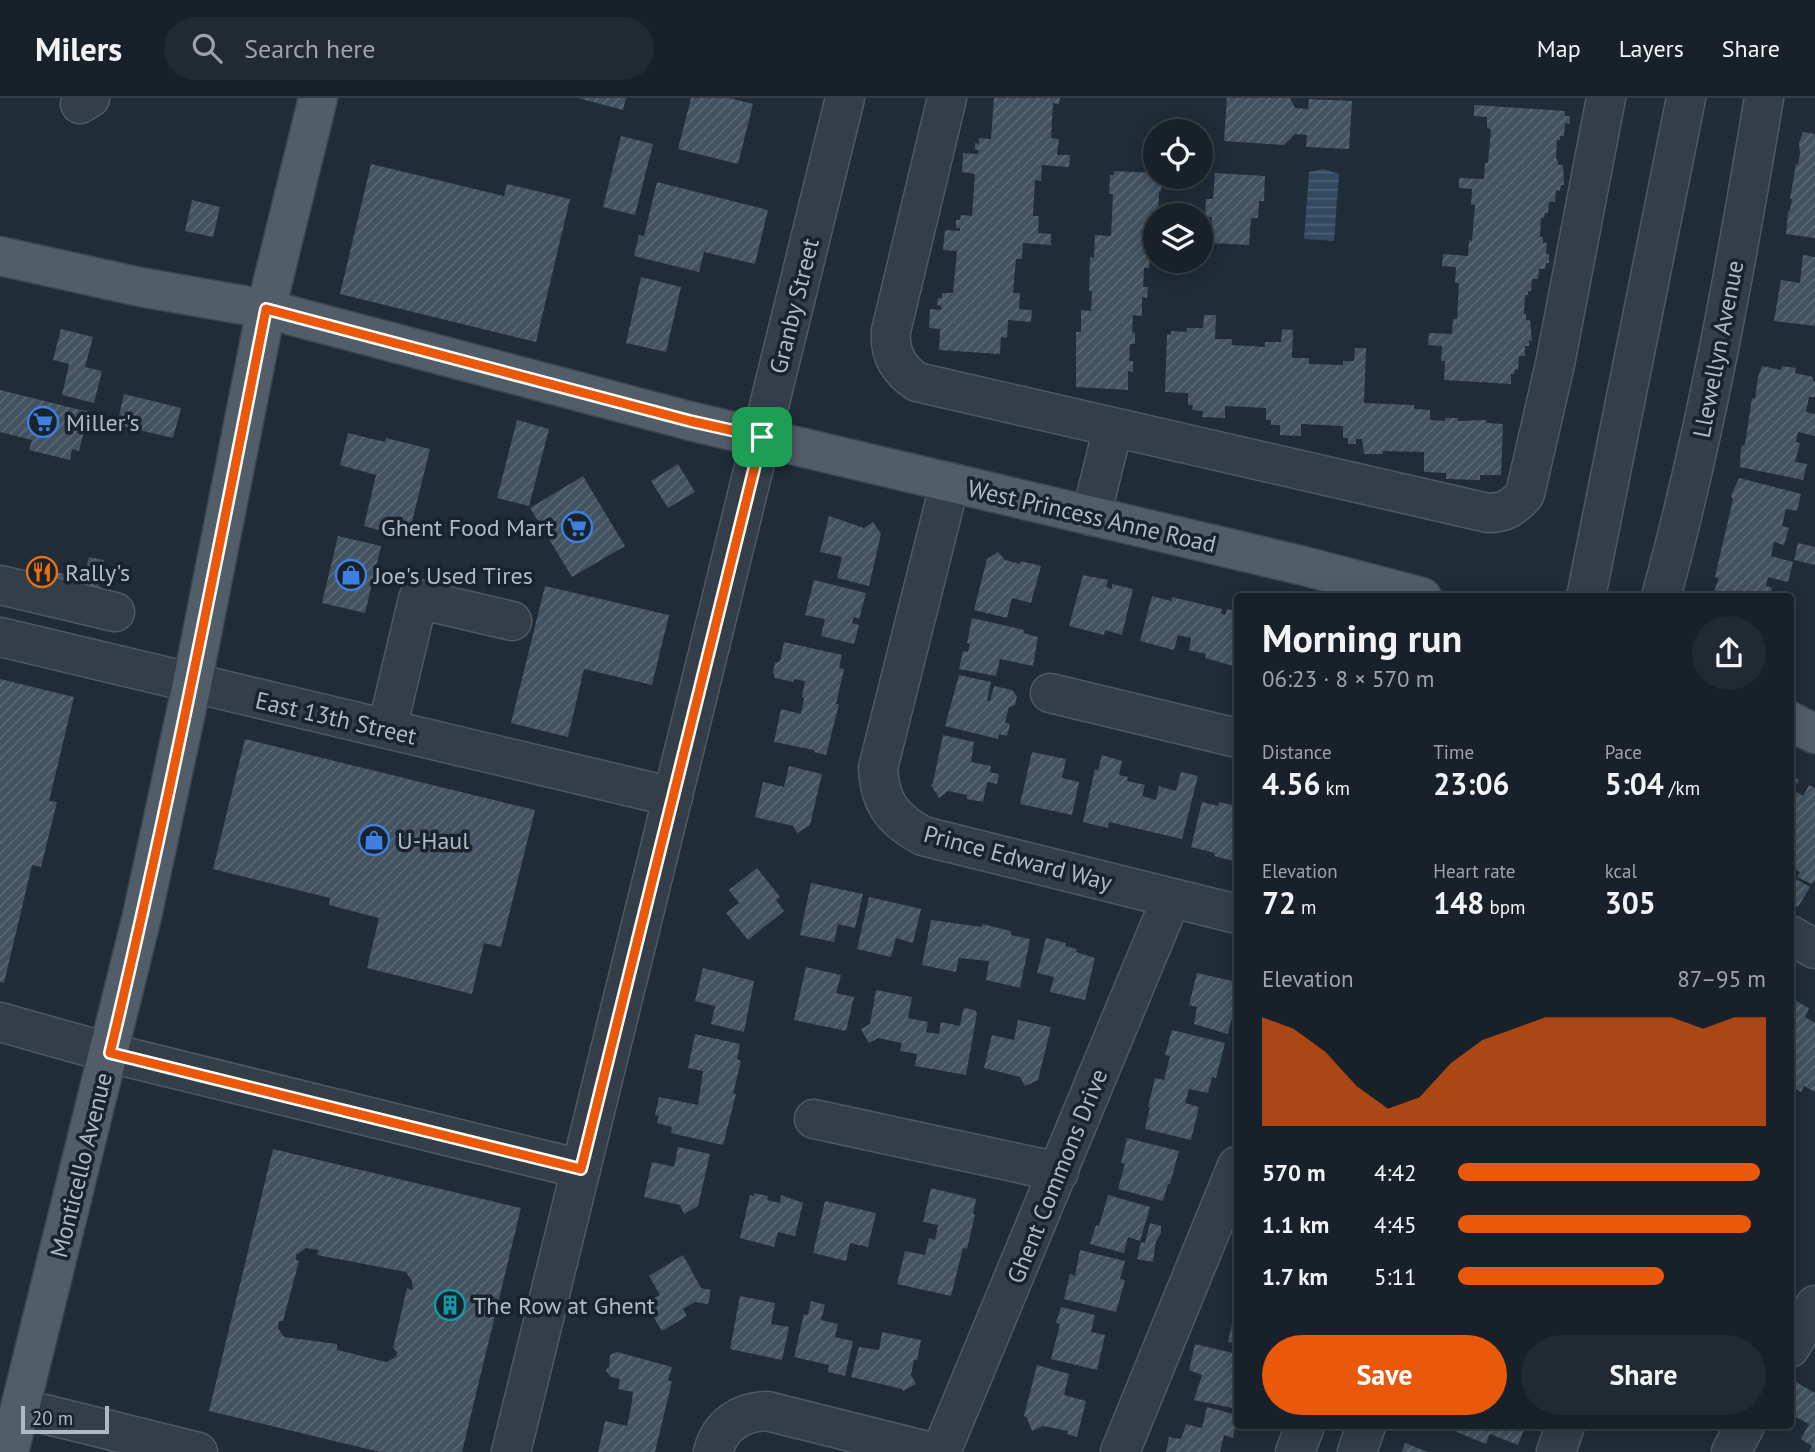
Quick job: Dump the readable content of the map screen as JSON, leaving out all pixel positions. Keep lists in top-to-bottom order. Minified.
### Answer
{"streets":{"main road":["West Princess Anne Road","Monticello Avenue"],"street":["Granby Street","Llewellyn Avenue","East 13th Street","Prince Edward Way","Ghent Commons Drive"]},"crossings":[["Granby Street","West Princess Anne Road"],["Granby Street","East 13th Street"],["West Princess Anne Road","Prince Edward Way"],["West Princess Anne Road","Monticello Avenue"],["East 13th Street","Monticello Avenue"],["Prince Edward Way","Ghent Commons Drive"]],"places":{"supermarket":["Miller's","Ghent Food Mart"],"restaurant":["Rally's"],"shop":["Joe's Used Tires","U-Haul"],"building":["The Row at Ghent"]},"scale_bar":"20 m","page":{"header":"Milers","search":"Search here","nav":["Map","Layers","Share"],"heading":["Morning run","06:23 · 8 × 570 m"],"stats":[["Distance","4.56 km"],["Time","23:06"],["Pace","5:04 /km"],["Elevation","72 m"],["Heart rate","148 bpm"],["kcal","305"]],"chart":["Elevation","87–95 m"],"list":[{"name":"570 m","note":"4:42"},{"name":"1.1 km","note":"4:45"},{"name":"1.7 km","note":"5:11"}],"buttons":["Save","Share"],"scale":"20 m"}}
